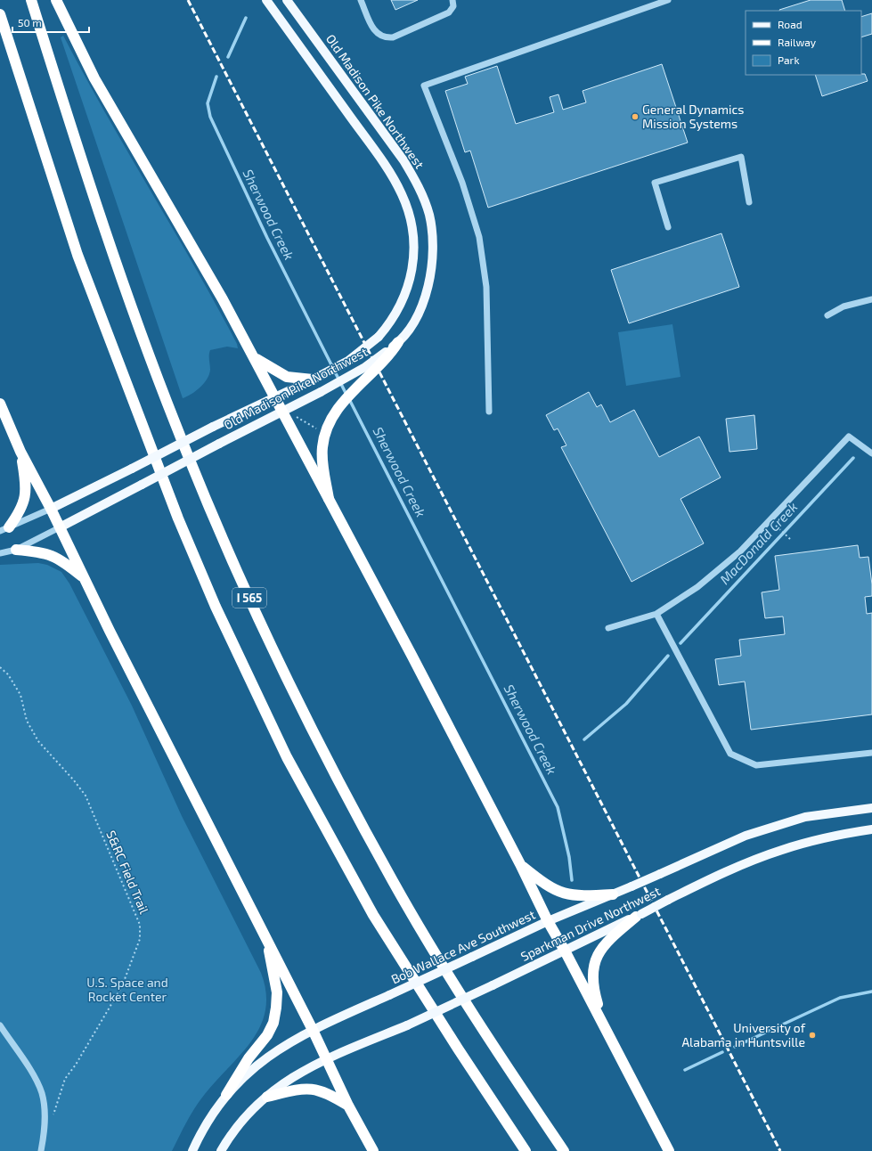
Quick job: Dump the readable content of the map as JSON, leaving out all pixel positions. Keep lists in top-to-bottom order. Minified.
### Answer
{"streets":{"highway":["I 565"],"main road":["Old Madison Pike Northwest","Sparkman Drive Northwest","Bob Wallace Ave Southwest"],"path":["S&RC Field Trail"]},"crossings":[["Sparkman Drive Northwest","Bob Wallace Ave Southwest"]],"water":["Sherwood Creek","MacDonald Creek"],"parks":["U.S. Space and Rocket Center"],"places":["General Dynamics Mission Systems","University of Alabama in Huntsville"],"legend":["Road","Railway","Park"],"scale_bar":"50 m"}
